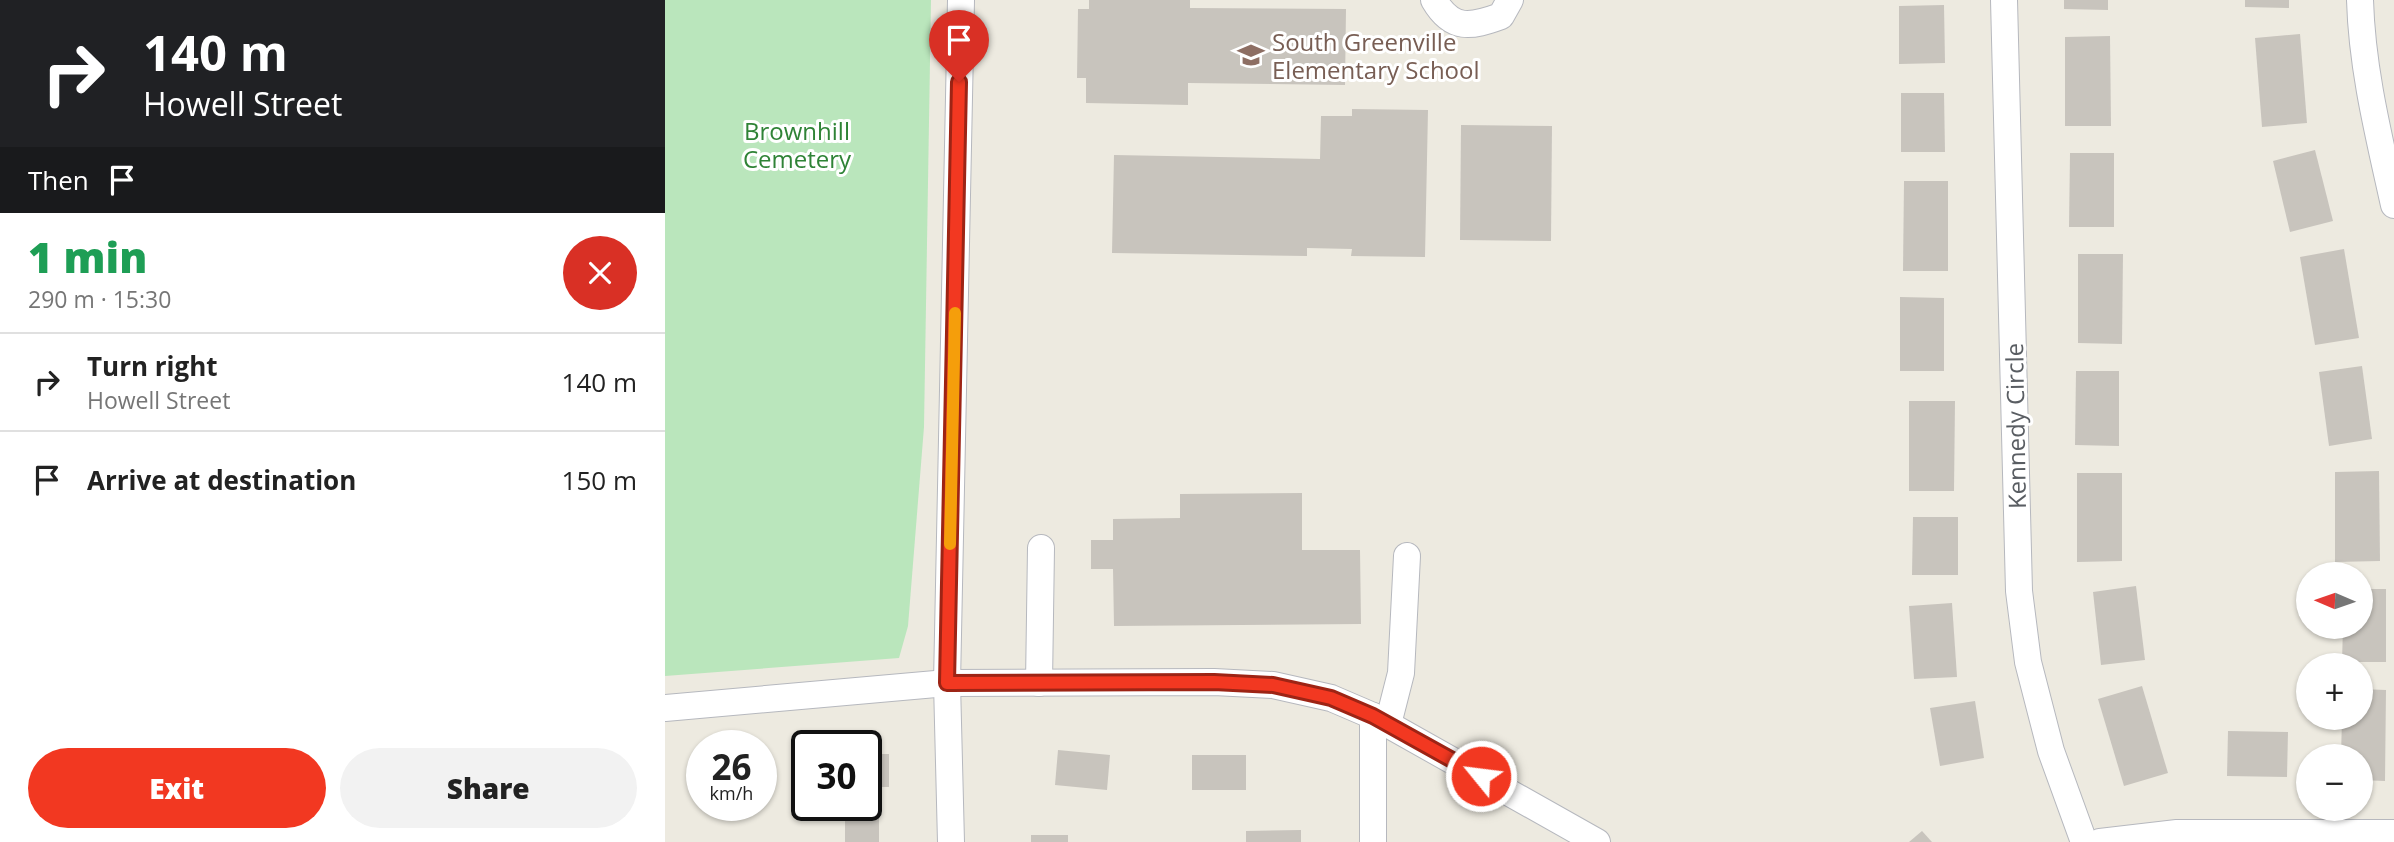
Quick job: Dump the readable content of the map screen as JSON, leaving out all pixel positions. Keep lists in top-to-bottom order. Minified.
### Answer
{"streets":{"street":["Kennedy Circle"]},"parks":["Brownhill Cemetery"],"places":{"school or university":["South Greenville Elementary School"]},"north":"left","page":{"turn":["140 m","Howell Street"],"then":"Then","heading":["1 min","290 m · 15:30"],"list":[{"name":"Turn right","note":"Howell Street","value":"140 m"},{"name":"Arrive at destination","value":"150 m"}],"map_buttons":["+","−"],"speed":"26 km/h","limit":"30","buttons":["Exit","Share"]}}
